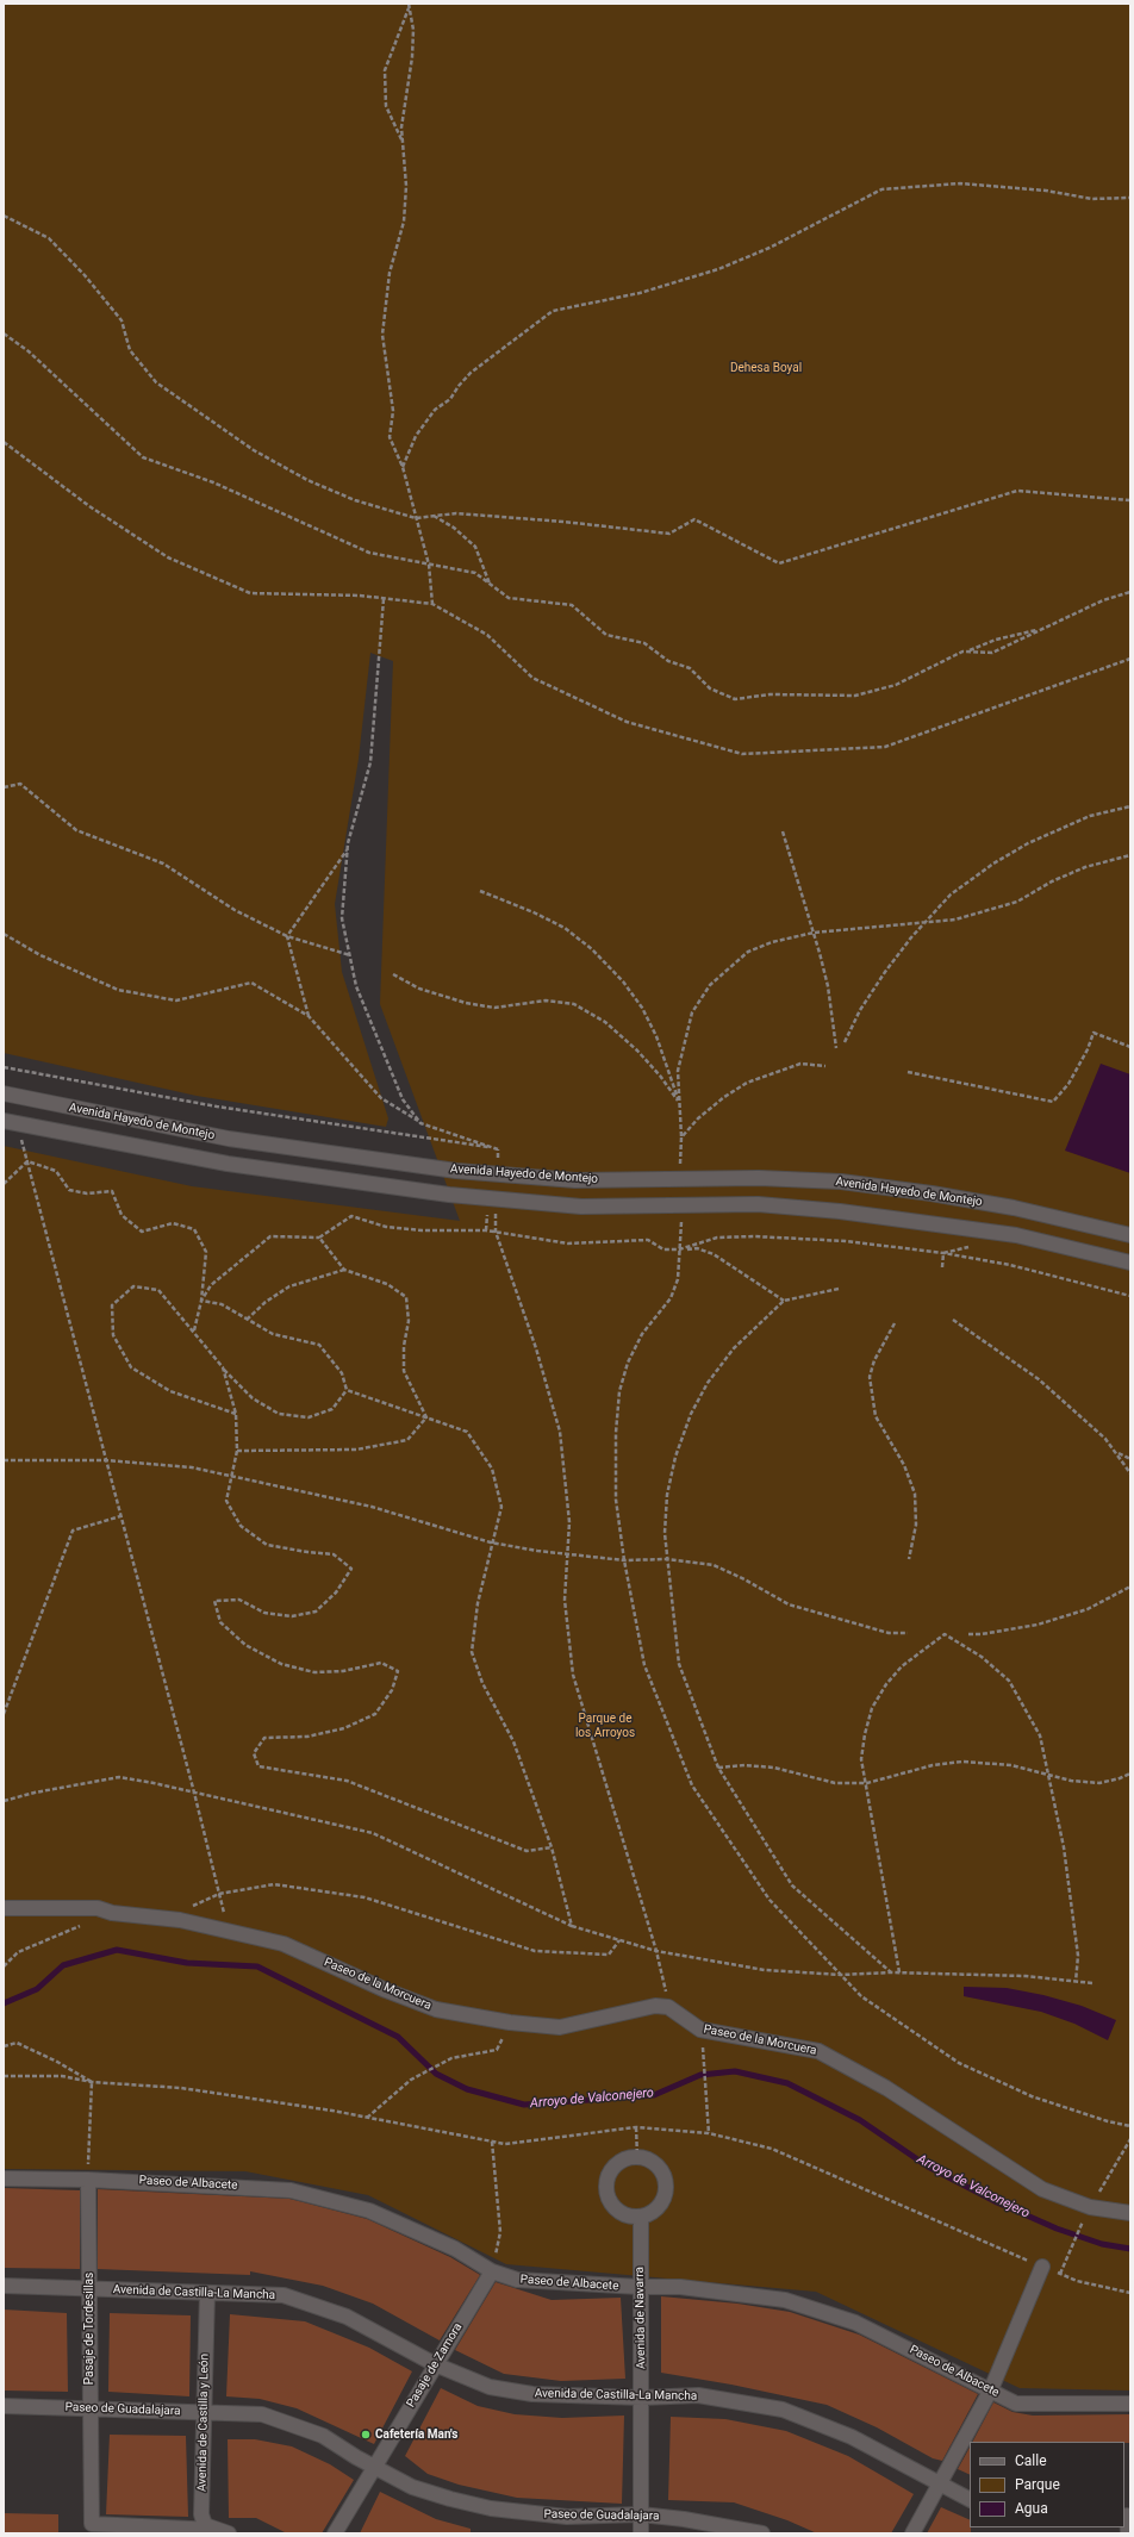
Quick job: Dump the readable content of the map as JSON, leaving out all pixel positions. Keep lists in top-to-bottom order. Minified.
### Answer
{"streets":{"street":["Avenida Hayedo de Montejo","Paseo de la Morcuera","Paseo de Albacete","Avenida de Castilla-La Mancha","Avenida de Navarra","Pasaje de Tordesillas","Pasaje de Zamora","Paseo de Guadalajara","Avenida de Castilla y León"]},"crossings":[["Paseo de Albacete","Avenida de Navarra"],["Paseo de Albacete","Pasaje de Tordesillas"],["Paseo de Albacete","Pasaje de Zamora"],["Avenida de Castilla-La Mancha","Avenida de Navarra"],["Avenida de Castilla-La Mancha","Pasaje de Tordesillas"],["Avenida de Castilla-La Mancha","Pasaje de Zamora"],["Avenida de Castilla-La Mancha","Avenida de Castilla y León"],["Avenida de Navarra","Paseo de Guadalajara"],["Pasaje de Tordesillas","Paseo de Guadalajara"],["Pasaje de Tordesillas","Avenida de Castilla y León"],["Pasaje de Zamora","Paseo de Guadalajara"],["Paseo de Guadalajara","Avenida de Castilla y León"]],"water":["Arroyo de Valconejero"],"parks":["Dehesa Boyal","Parque de los Arroyos"],"places":["Cafetería Man's"],"legend":["Calle","Parque","Agua"]}
